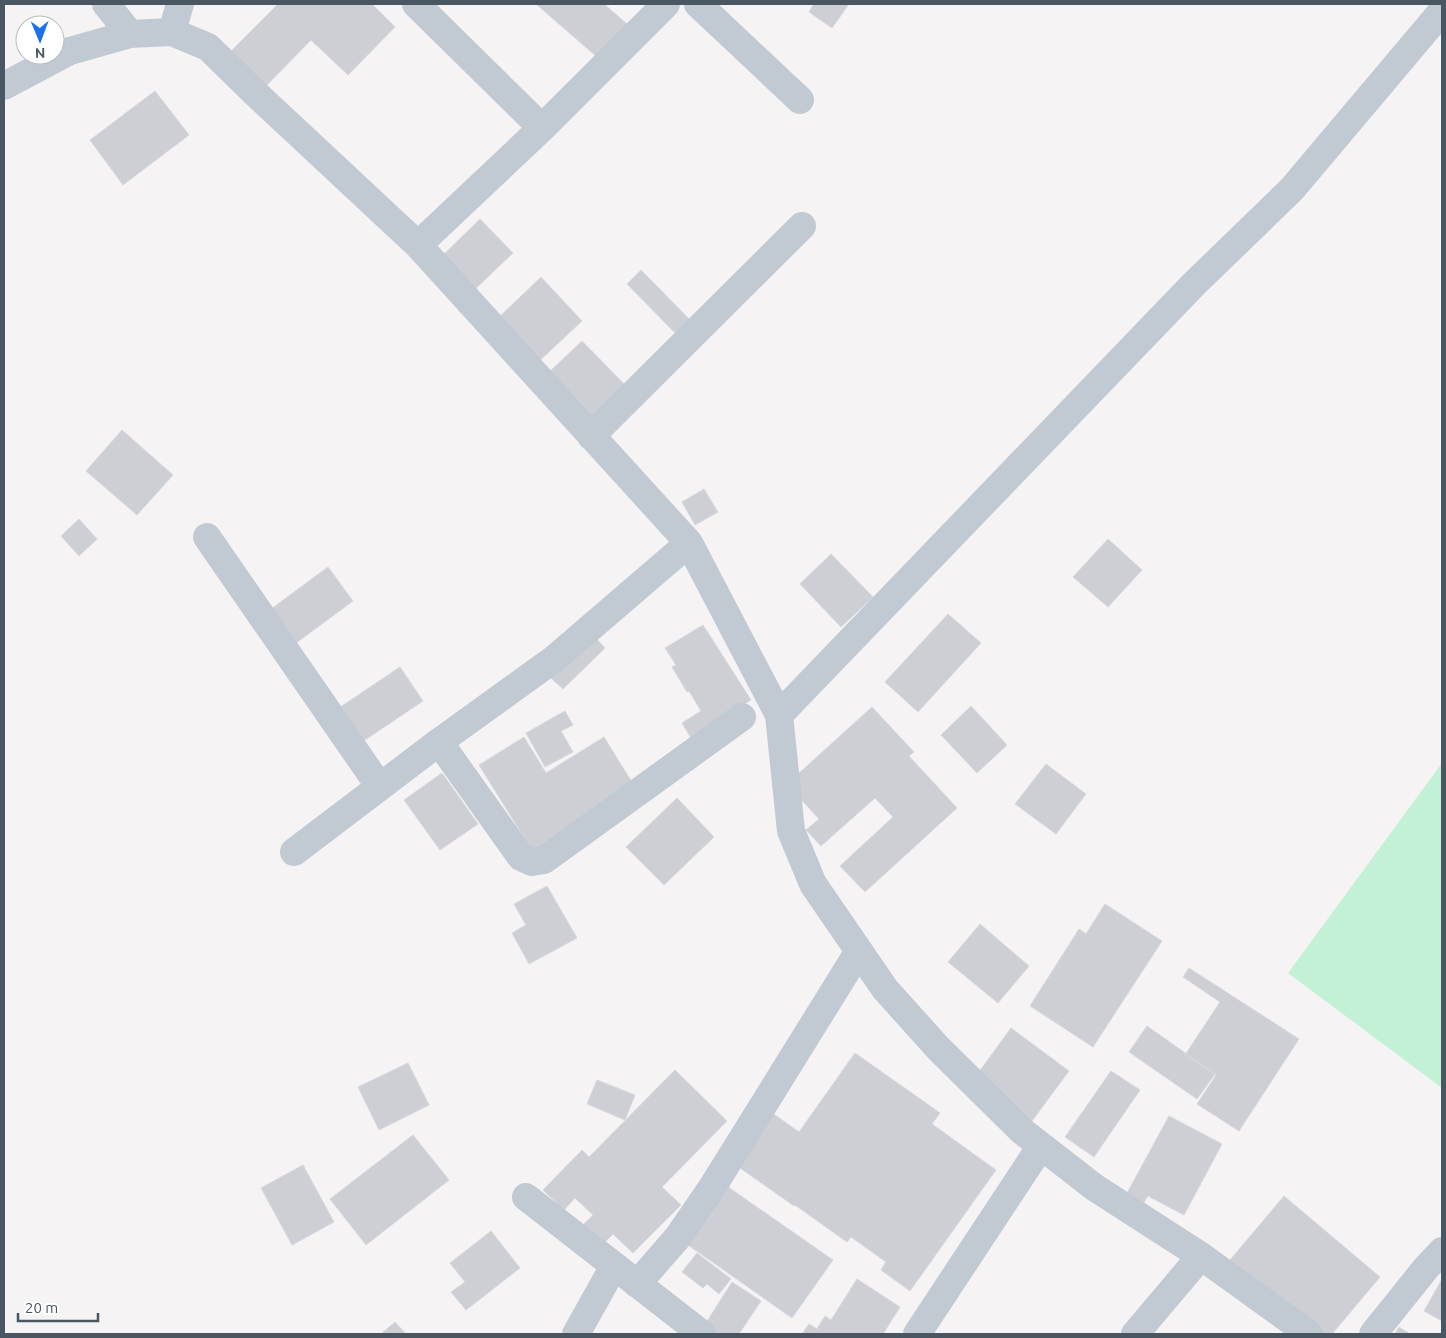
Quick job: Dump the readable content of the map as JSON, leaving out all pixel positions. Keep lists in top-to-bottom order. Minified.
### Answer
{"scale_bar":"20 m","north":"bottom"}
